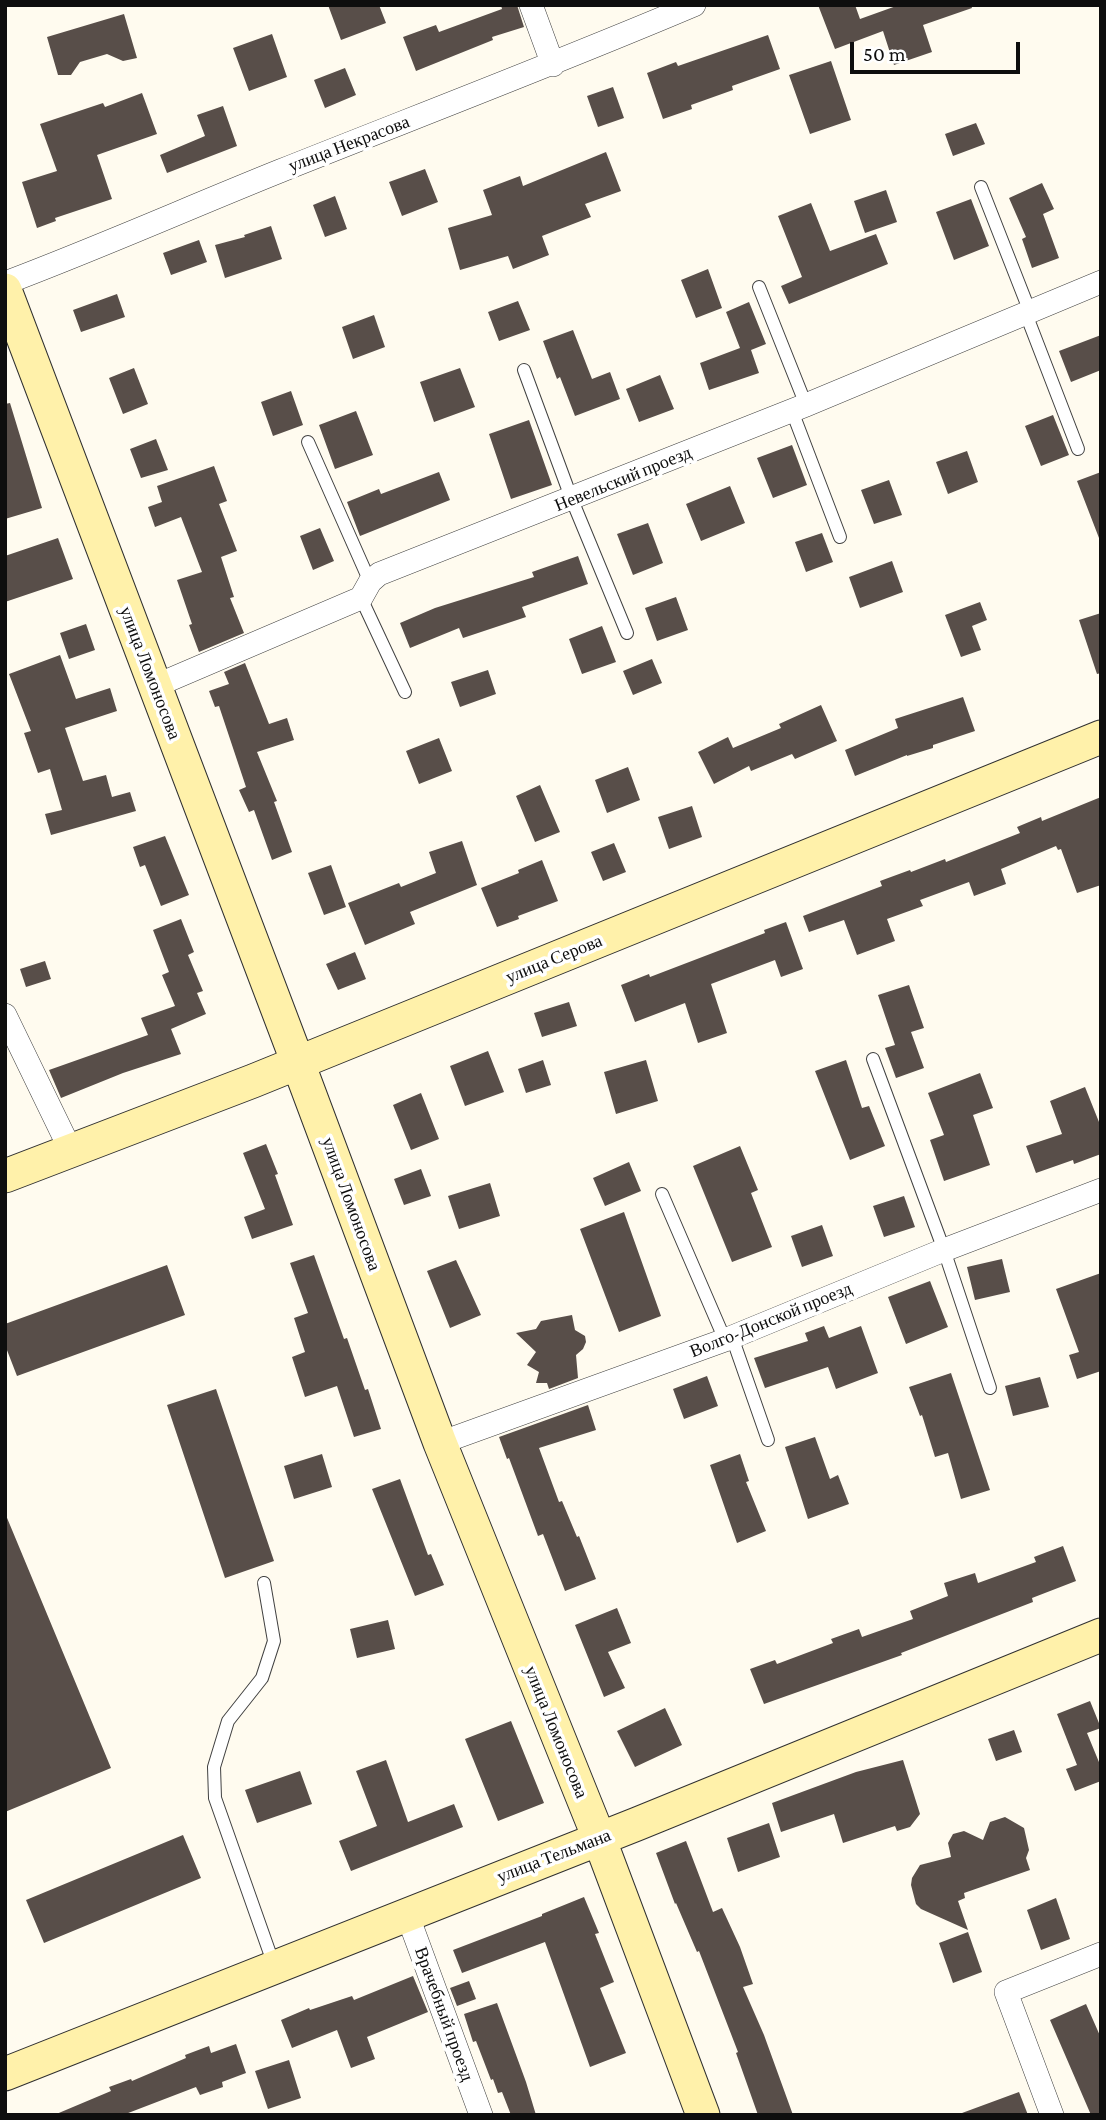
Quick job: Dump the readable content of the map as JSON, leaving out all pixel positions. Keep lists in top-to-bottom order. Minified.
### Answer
{"streets":{"street":["улица Некрасова","Невельский проезд","улица Ломоносова","улица Серова","Волго-Донской проезд","улица Тельмана","Врачебный проезд"]},"crossings":[["Невельский проезд","улица Ломоносова"],["улица Ломоносова","улица Серова"],["улица Ломоносова","Волго-Донской проезд"],["улица Ломоносова","улица Тельмана"],["улица Тельмана","Врачебный проезд"]],"scale_bar":"50 m"}
